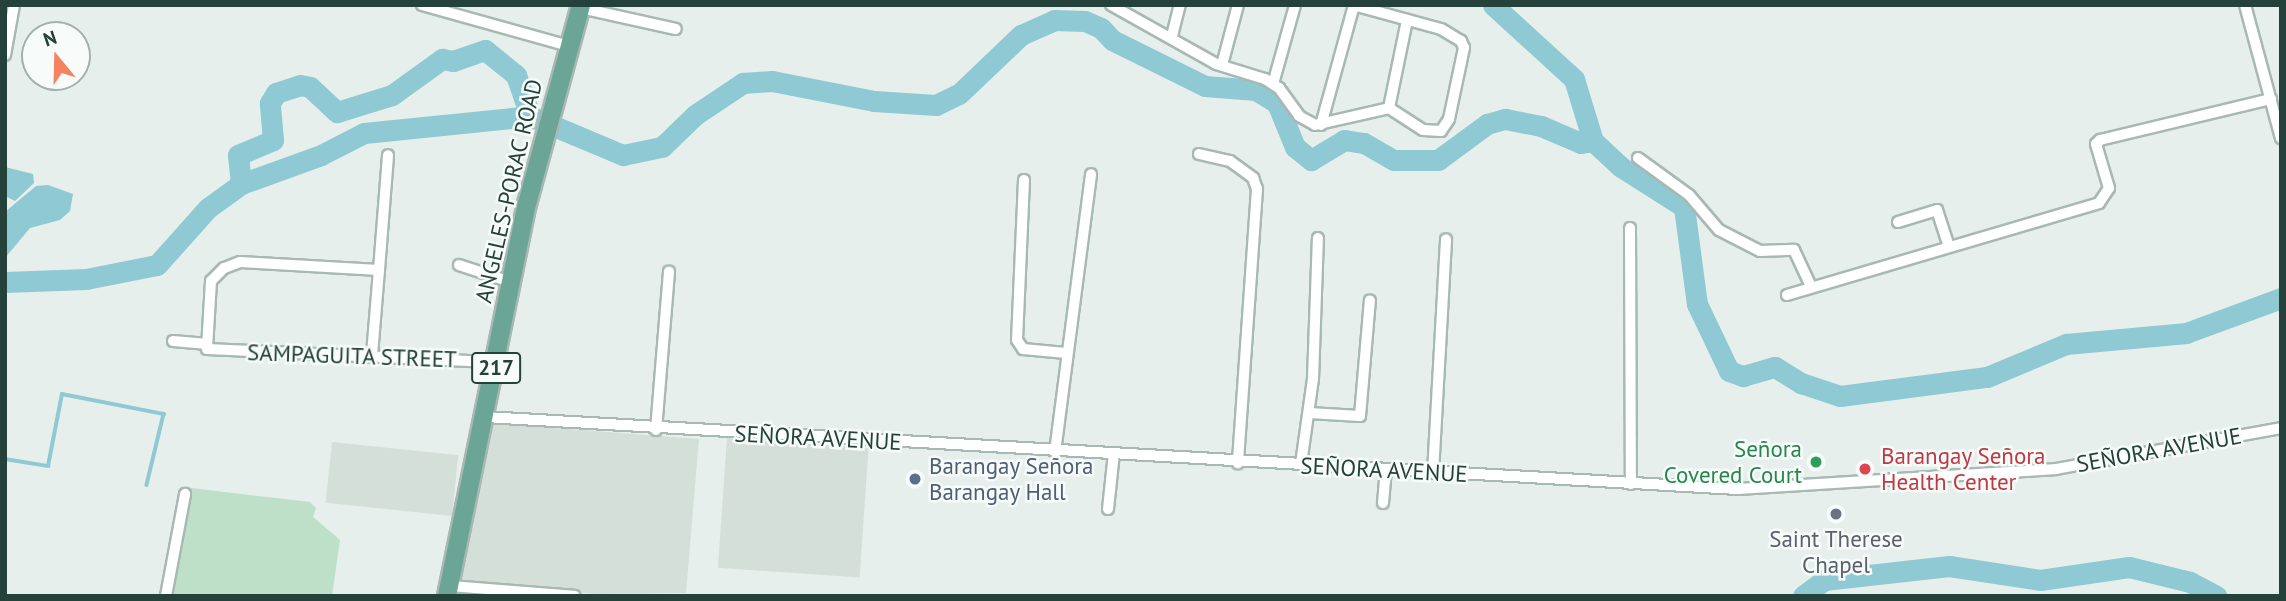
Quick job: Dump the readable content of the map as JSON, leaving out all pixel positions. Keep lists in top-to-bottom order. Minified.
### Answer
{"streets":{"main road":["ANGELES-PORAC ROAD","217"],"street":["SAMPAGUITA STREET","SEÑORA AVENUE"]},"crossings":[["ANGELES-PORAC ROAD","SAMPAGUITA STREET"],["ANGELES-PORAC ROAD","SEÑORA AVENUE"]],"places":["Señora Covered Court","Barangay Señora Health Center","Barangay Señora Barangay Hall","Saint Therese Chapel"],"north":"top"}
